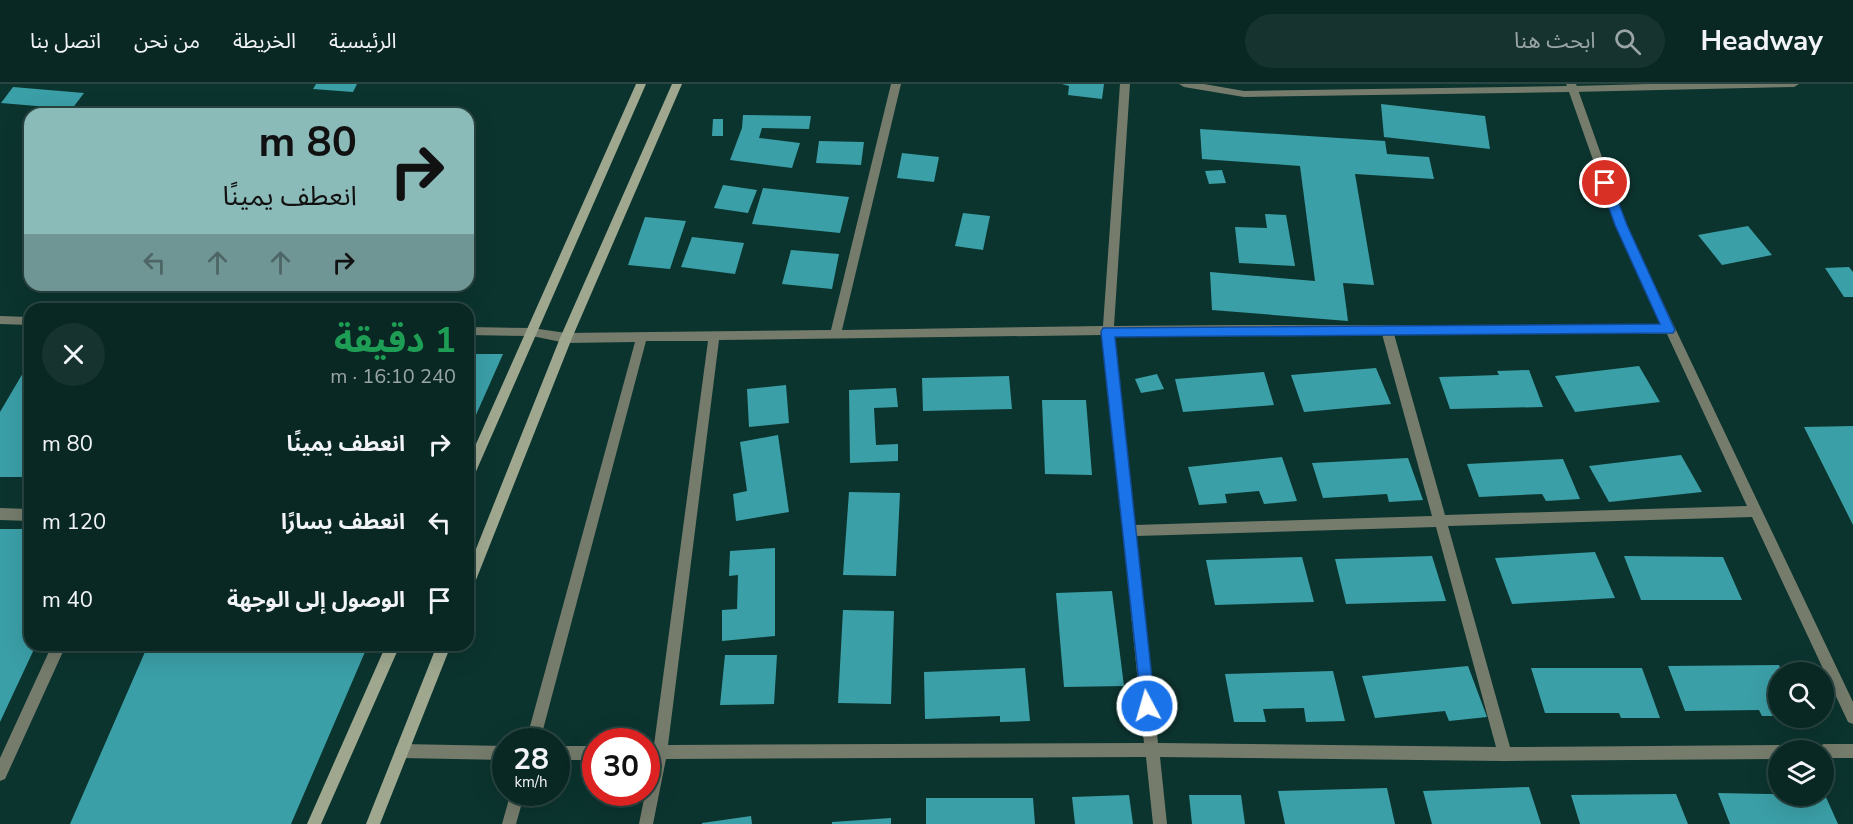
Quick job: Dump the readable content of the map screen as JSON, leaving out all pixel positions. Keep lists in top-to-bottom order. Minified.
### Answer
{"page":{"header":"Headway","search":"ابحث هنا","nav":["الرئيسية","الخريطة","من نحن","اتصل بنا"],"turn":["80 m","انعطف يمينًا"],"heading":["1 دقيقة","240 m · 16:10"],"list":[{"name":"انعطف يمينًا","value":"80 m"},{"name":"انعطف يسارًا","value":"120 m"},{"name":"الوصول إلى الوجهة","value":"40 m"}],"speed":"28 km/h","limit":"30"}}
